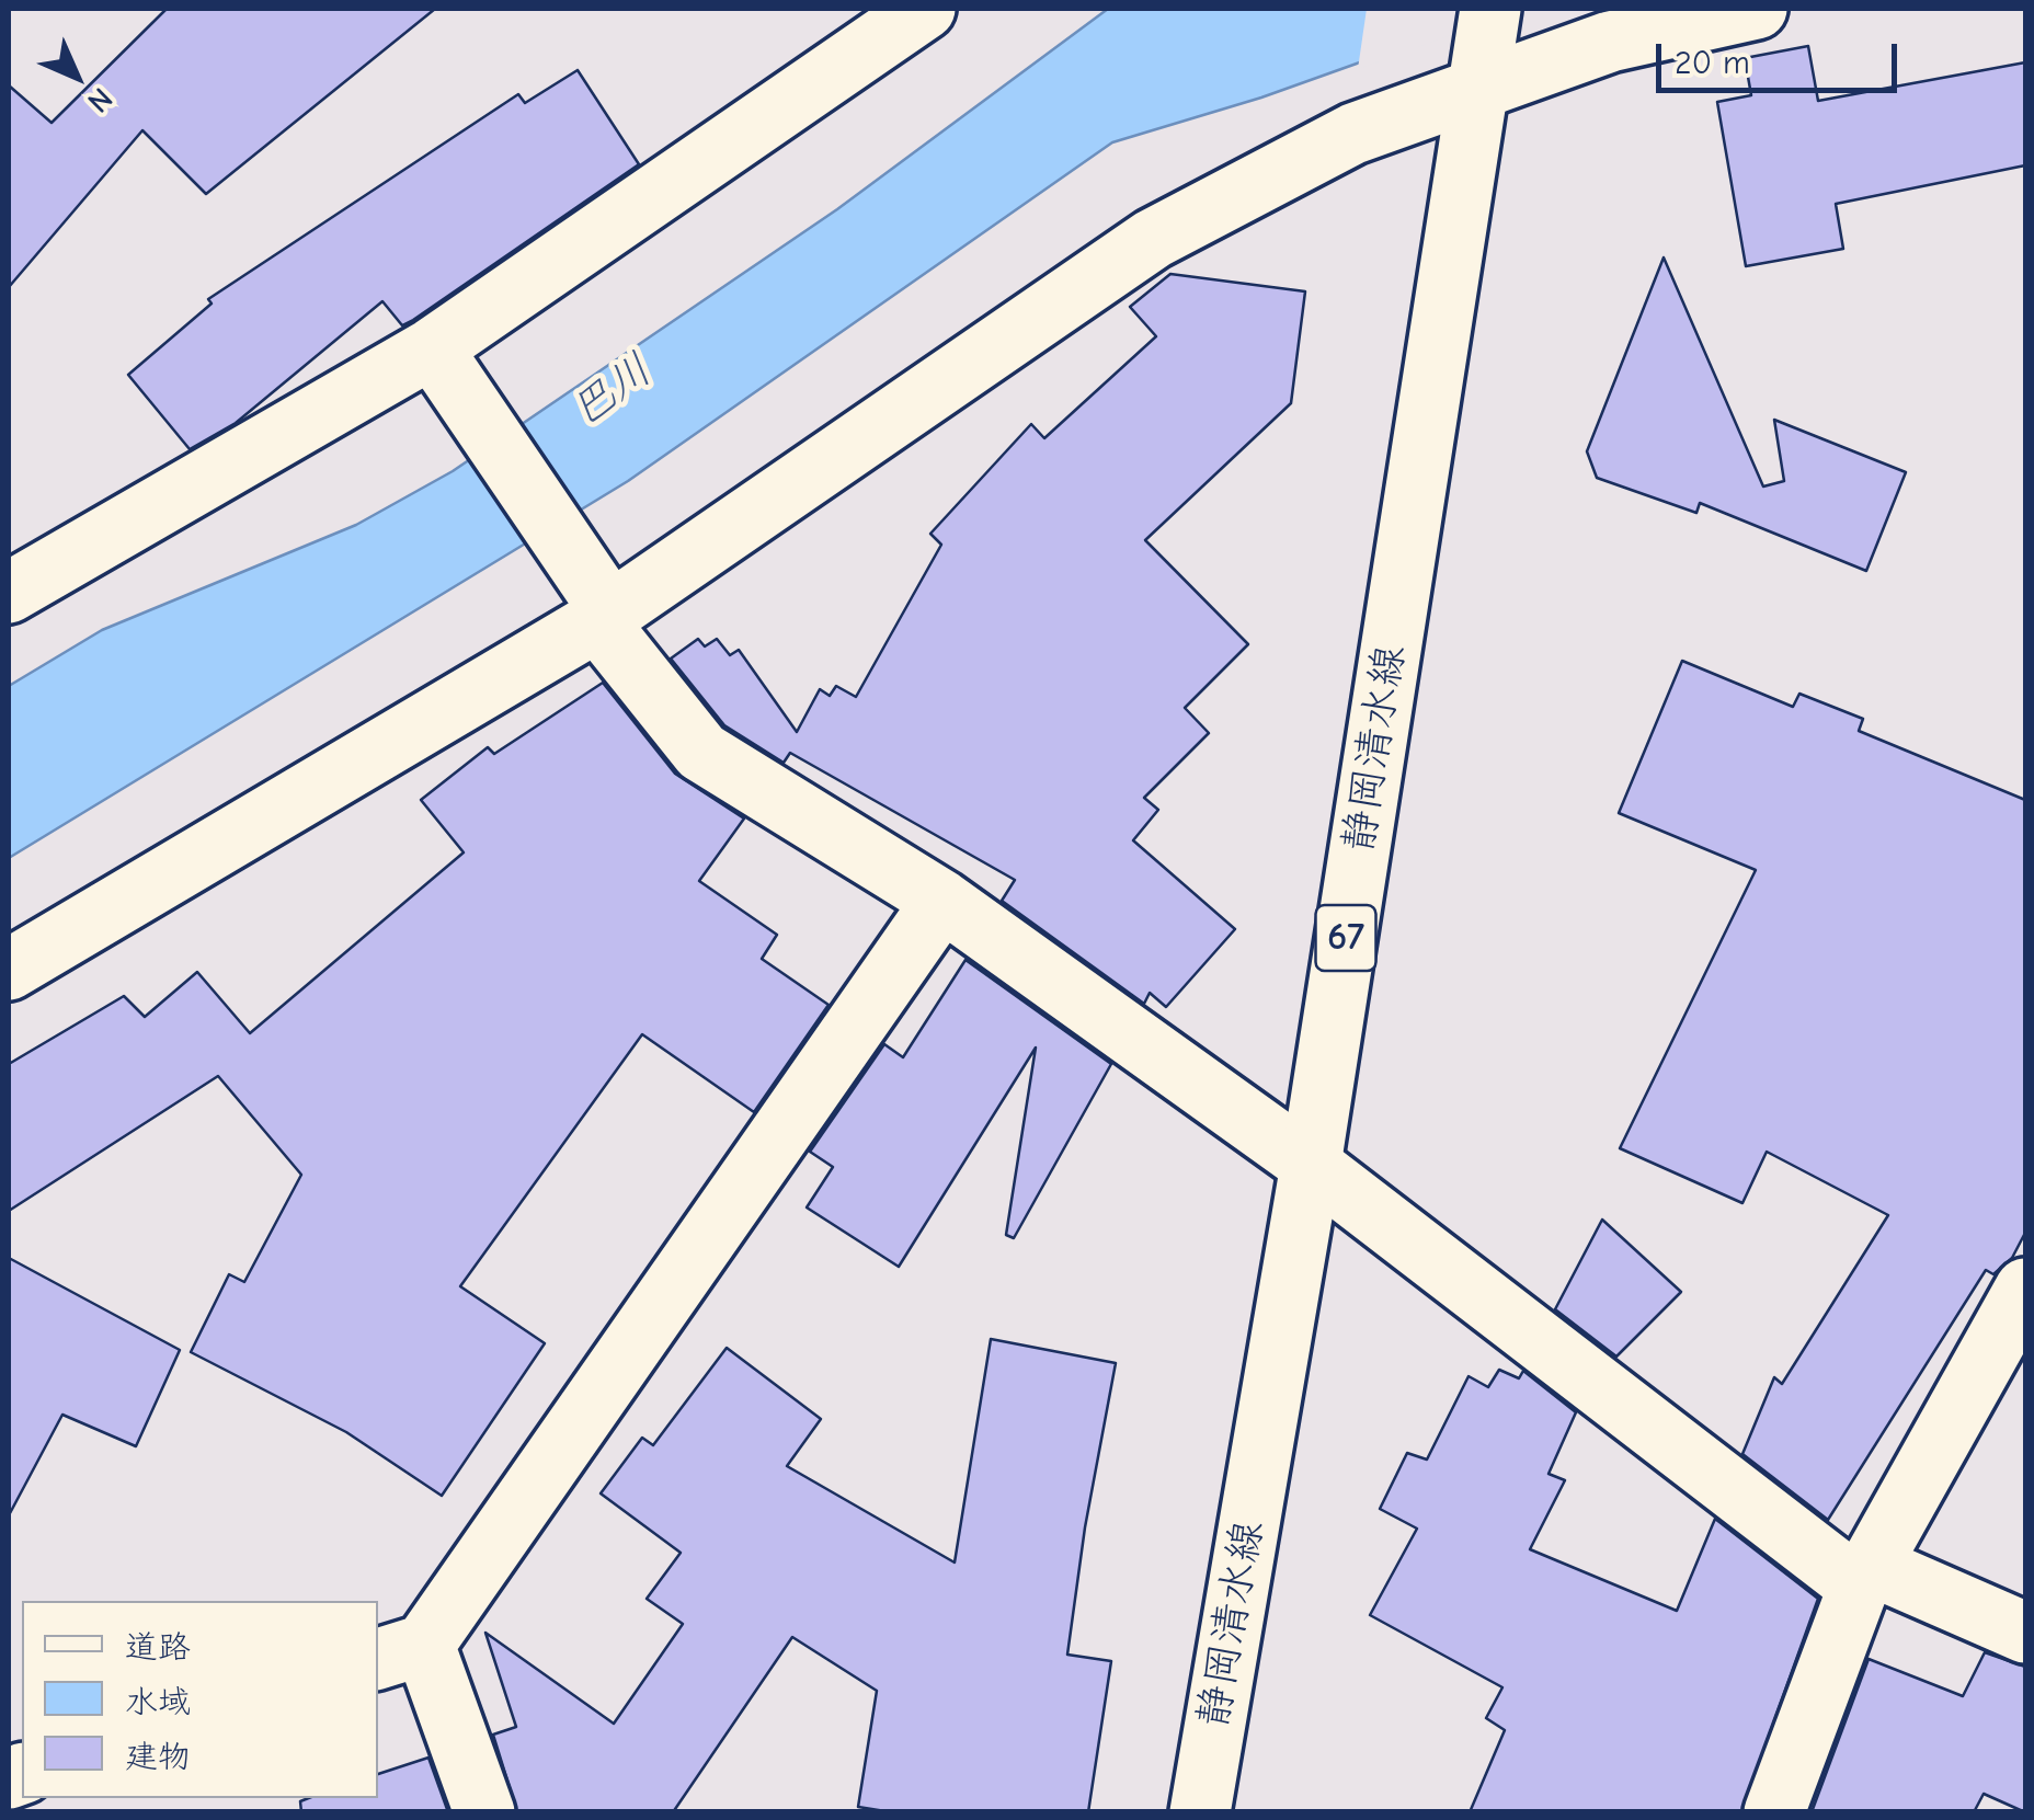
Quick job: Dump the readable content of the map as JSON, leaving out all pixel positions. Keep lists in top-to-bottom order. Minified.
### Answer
{"streets":{"street":["静岡清水線","67"]},"water":["巴川"],"legend":["道路","水域","建物"],"scale_bar":"20 m","north":"bottom right"}
